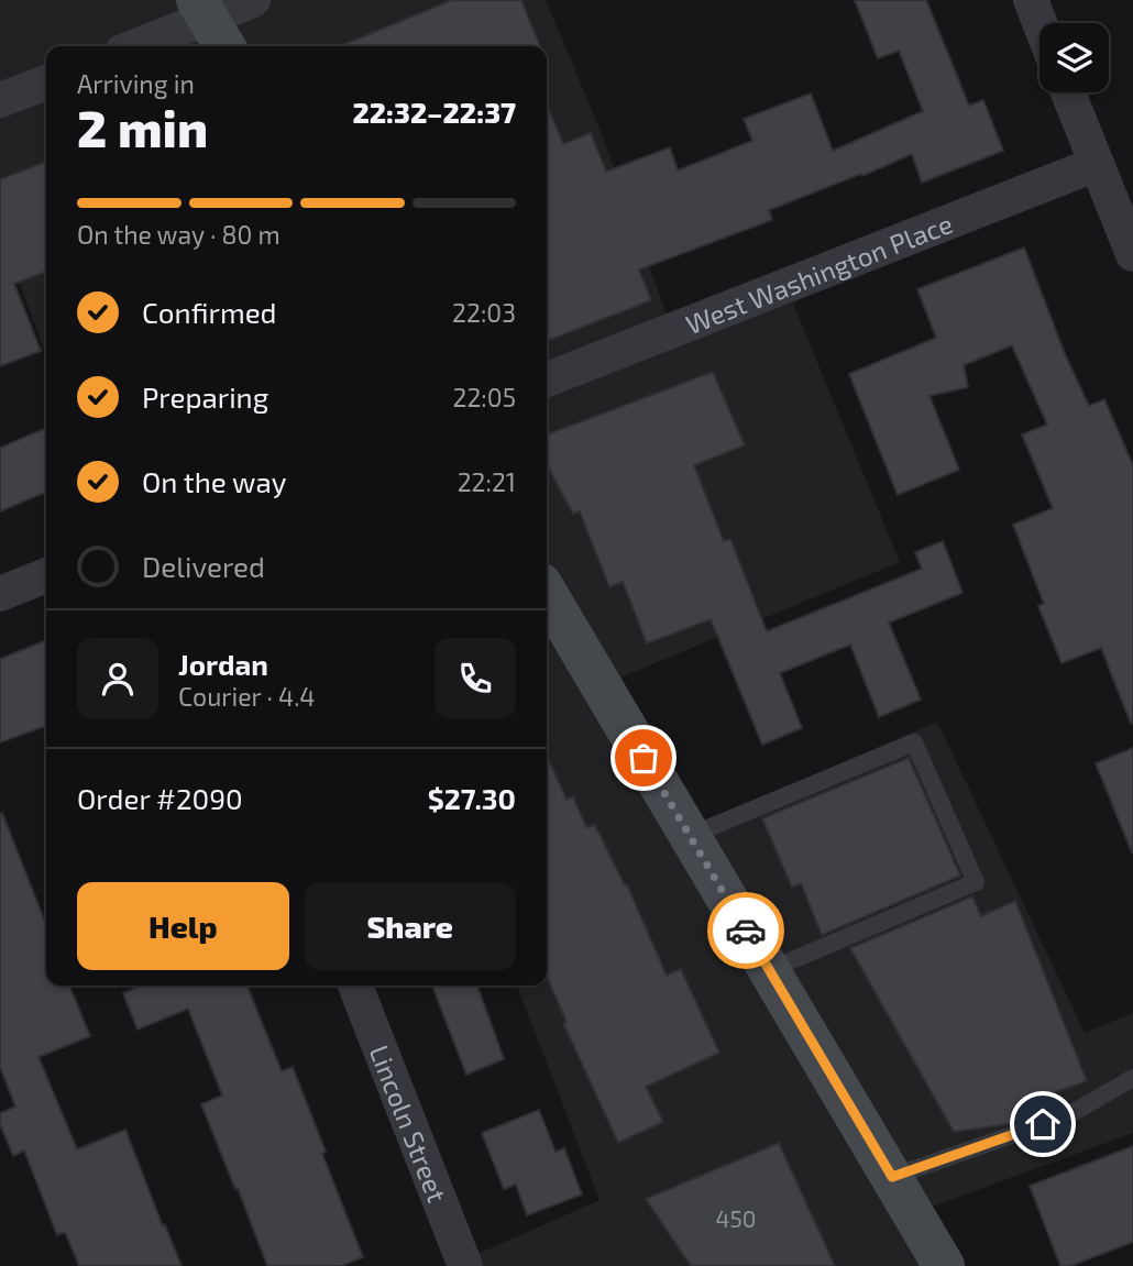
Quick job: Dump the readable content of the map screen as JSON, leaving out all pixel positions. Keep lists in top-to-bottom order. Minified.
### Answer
{"streets":{"street":["West Washington Place","Lincoln Street"]},"house_numbers":["450"],"page":{"heading":["2 min","Arriving in","22:32–22:37"],"panel":["Jordan","Courier · 4.4","Order #2090","$27.30"],"bar":"On the way · 80 m","list":[["Confirmed","22:03"],["Preparing","22:05"],["On the way","22:21"],"Delivered"],"buttons":["Help","Share"]}}
